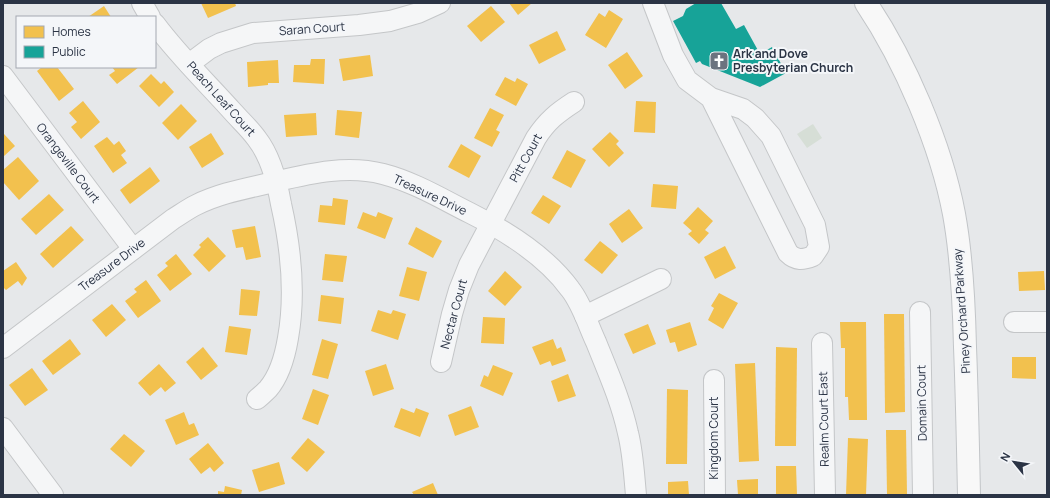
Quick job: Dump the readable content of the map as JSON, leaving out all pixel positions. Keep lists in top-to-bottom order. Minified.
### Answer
{"streets":{"main road":["Piney Orchard Parkway"],"street":["Saran Court","Peach Leaf Court","Pitt Court","Orangeville Court","Treasure Drive","Nectar Court","Domain Court","Realm Court East","Kingdom Court"]},"crossings":[["Saran Court","Peach Leaf Court"],["Peach Leaf Court","Treasure Drive"],["Pitt Court","Treasure Drive"],["Pitt Court","Nectar Court"],["Orangeville Court","Treasure Drive"],["Treasure Drive","Nectar Court"]],"places":{"church":["Ark and Dove Presbyterian Church"]},"legend":["Homes","Public"],"north":"top left"}
